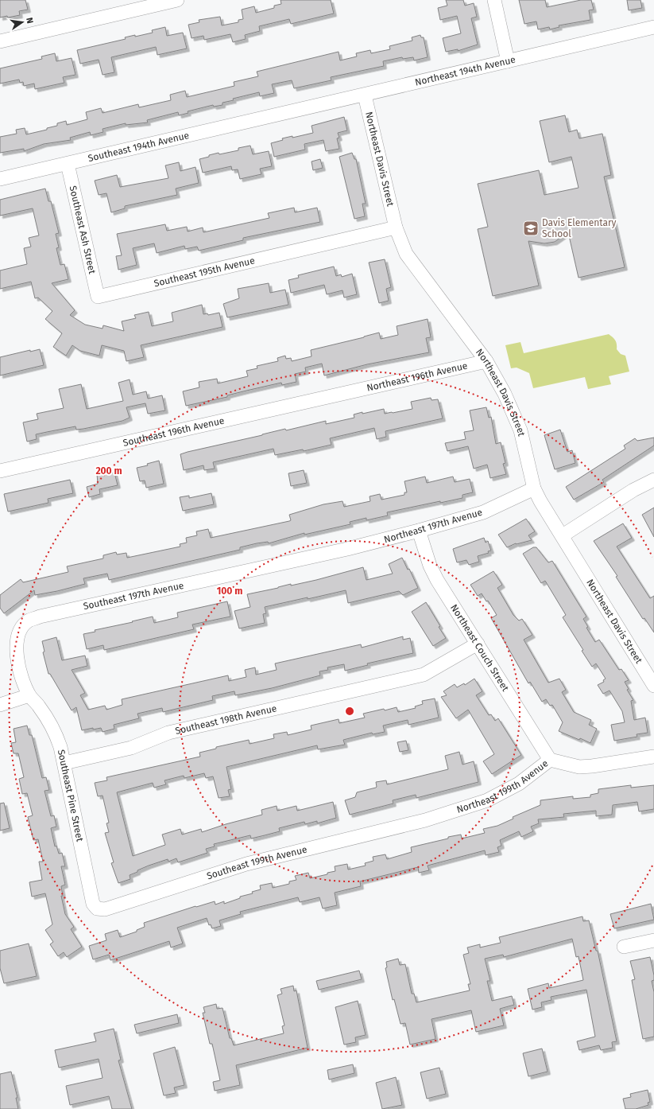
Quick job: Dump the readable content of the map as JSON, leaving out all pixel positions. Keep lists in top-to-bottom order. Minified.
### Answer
{"streets":{"street":["Northeast 194th Avenue","Southeast 194th Avenue","Northeast Davis Street","Southeast Ash Street","Southeast 195th Avenue","Northeast 196th Avenue","Southeast 196th Avenue","Northeast 197th Avenue","Southeast 197th Avenue","Northeast Couch Street","Southeast 198th Avenue","Northeast 199th Avenue","Southeast Pine Street","Southeast 199th Avenue"]},"crossings":[["Northeast 194th Avenue","Southeast 194th Avenue"],["Northeast 194th Avenue","Northeast Davis Street"],["Southeast 194th Avenue","Southeast Ash Street"],["Northeast Davis Street","Southeast 195th Avenue"],["Northeast Davis Street","Northeast 196th Avenue"],["Northeast Davis Street","Northeast 197th Avenue"],["Southeast Ash Street","Southeast 195th Avenue"],["Northeast 196th Avenue","Southeast 196th Avenue"],["Northeast 197th Avenue","Southeast 197th Avenue"],["Northeast 197th Avenue","Northeast Couch Street"],["Southeast 197th Avenue","Southeast Pine Street"],["Northeast Couch Street","Southeast 198th Avenue"],["Northeast Couch Street","Northeast 199th Avenue"],["Southeast 198th Avenue","Southeast Pine Street"],["Northeast 199th Avenue","Southeast 199th Avenue"],["Southeast Pine Street","Southeast 199th Avenue"]],"places":{"school or university":["Davis Elementary School"]},"north":"right","rings":["200 m","100 m"]}
